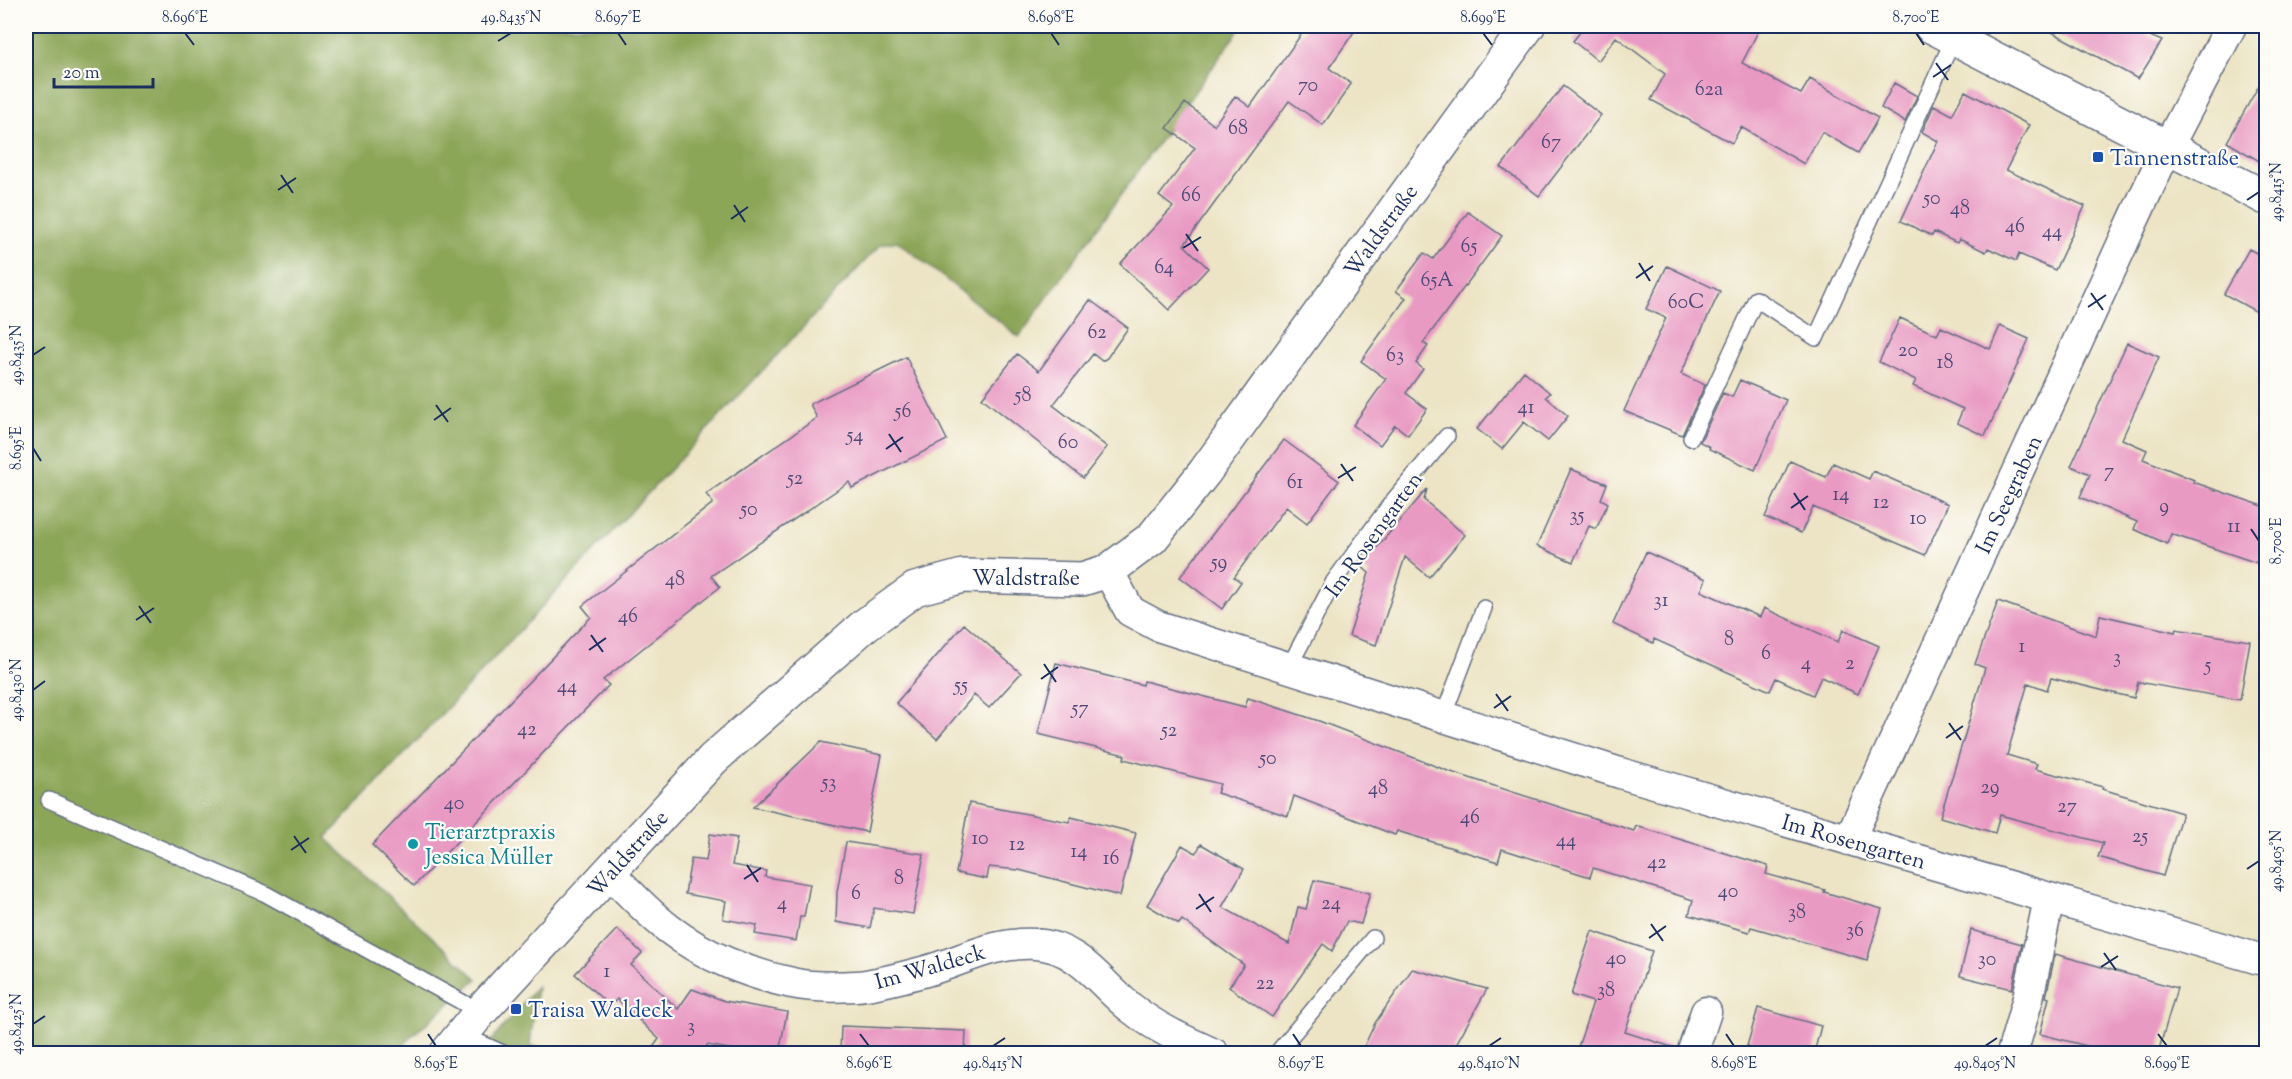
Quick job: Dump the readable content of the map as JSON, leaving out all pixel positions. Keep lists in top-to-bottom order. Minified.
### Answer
{"streets":{"street":["Waldstraße","Im Seegraben","Im Rosengarten","Im Waldeck"]},"crossings":[["Waldstraße","Im Rosengarten"],["Waldstraße","Im Waldeck"],["Im Seegraben","Im Rosengarten"]],"places":{"transit":["Tannenstraße","Traisa Waldeck"],"other":["Tierarztpraxis Jessica Müller"]},"house_numbers":["70","62a","68","67","66","50","48","46","44","65","64","65A","60C","62","20","63","18","58","41","56","54","60","7","52","61","14","12","9","50","35","10","11","59","48","31","46","8","1","6","3","4","2","5","55","44","57","42","52","50","53","29","48","40","27","46","25","10","44","12","14","16","42","8","40","6","4","24","38","36","40","30","1","22","38","3"],"scale_bar":"20 m","coordinates":["8.696°E","49.8435°N","8.697°E","8.698°E","8.699°E","8.700°E","49.8415°N","8.695°E","49.8430°N","49.8405°N","49.8425°N","49.8410°N"]}
